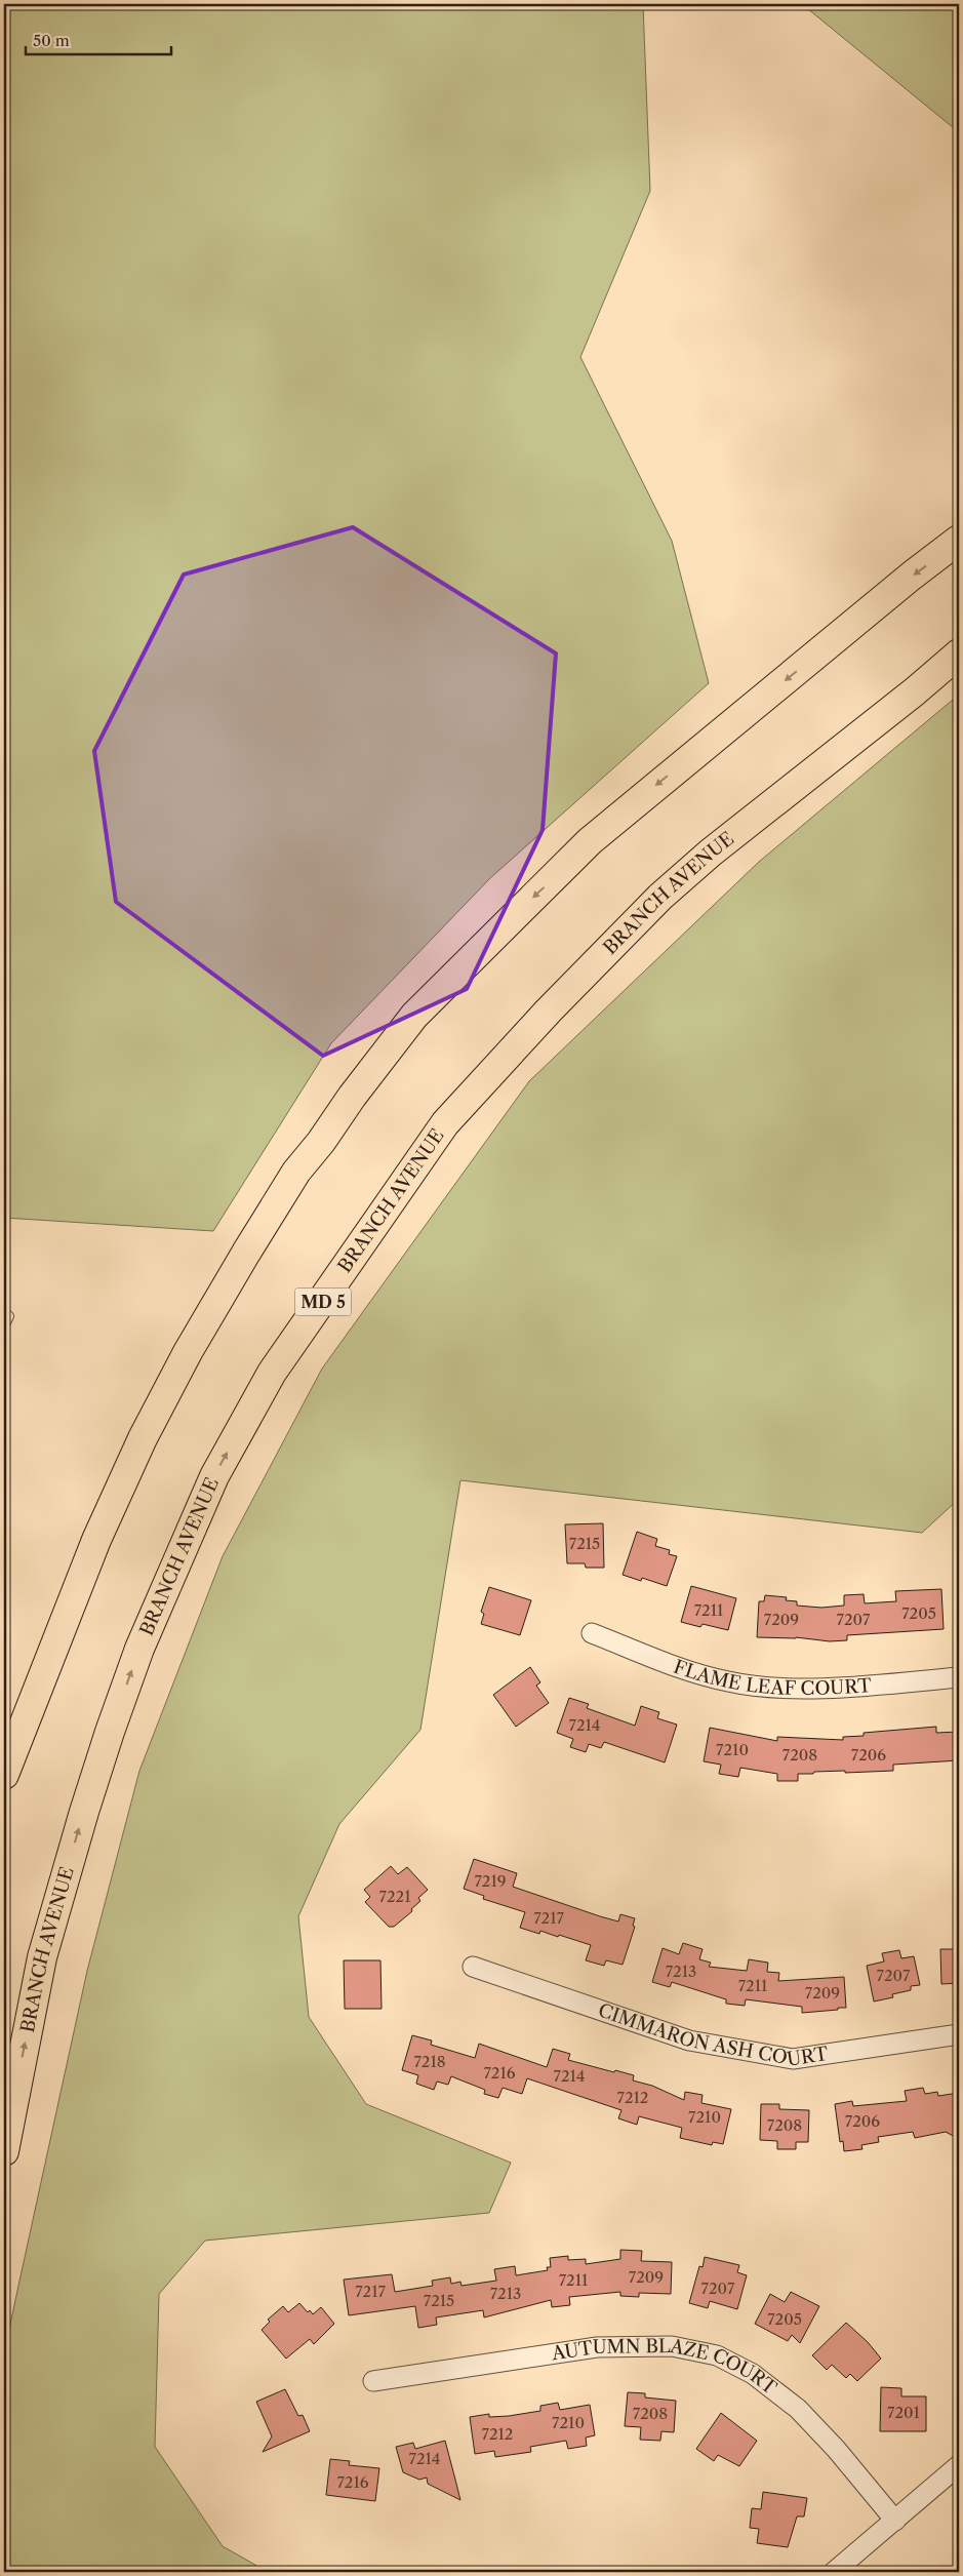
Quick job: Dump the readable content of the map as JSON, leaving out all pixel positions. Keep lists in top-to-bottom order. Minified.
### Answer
{"streets":{"highway":["BRANCH AVENUE","MD 5"],"street":["FLAME LEAF COURT","CIMMARON ASH COURT","AUTUMN BLAZE COURT"]},"house_numbers":["7215","7211","7205","7209","7207","7214","7210","7208","7206","7219","7221","7217","7213","7207","7211","7209","7218","7216","7214","7212","7210","7206","7208","7209","7211","7207","7217","7213","7215","7205","7201","7208","7210","7212","7214","7216"],"scale_bar":"50 m"}
